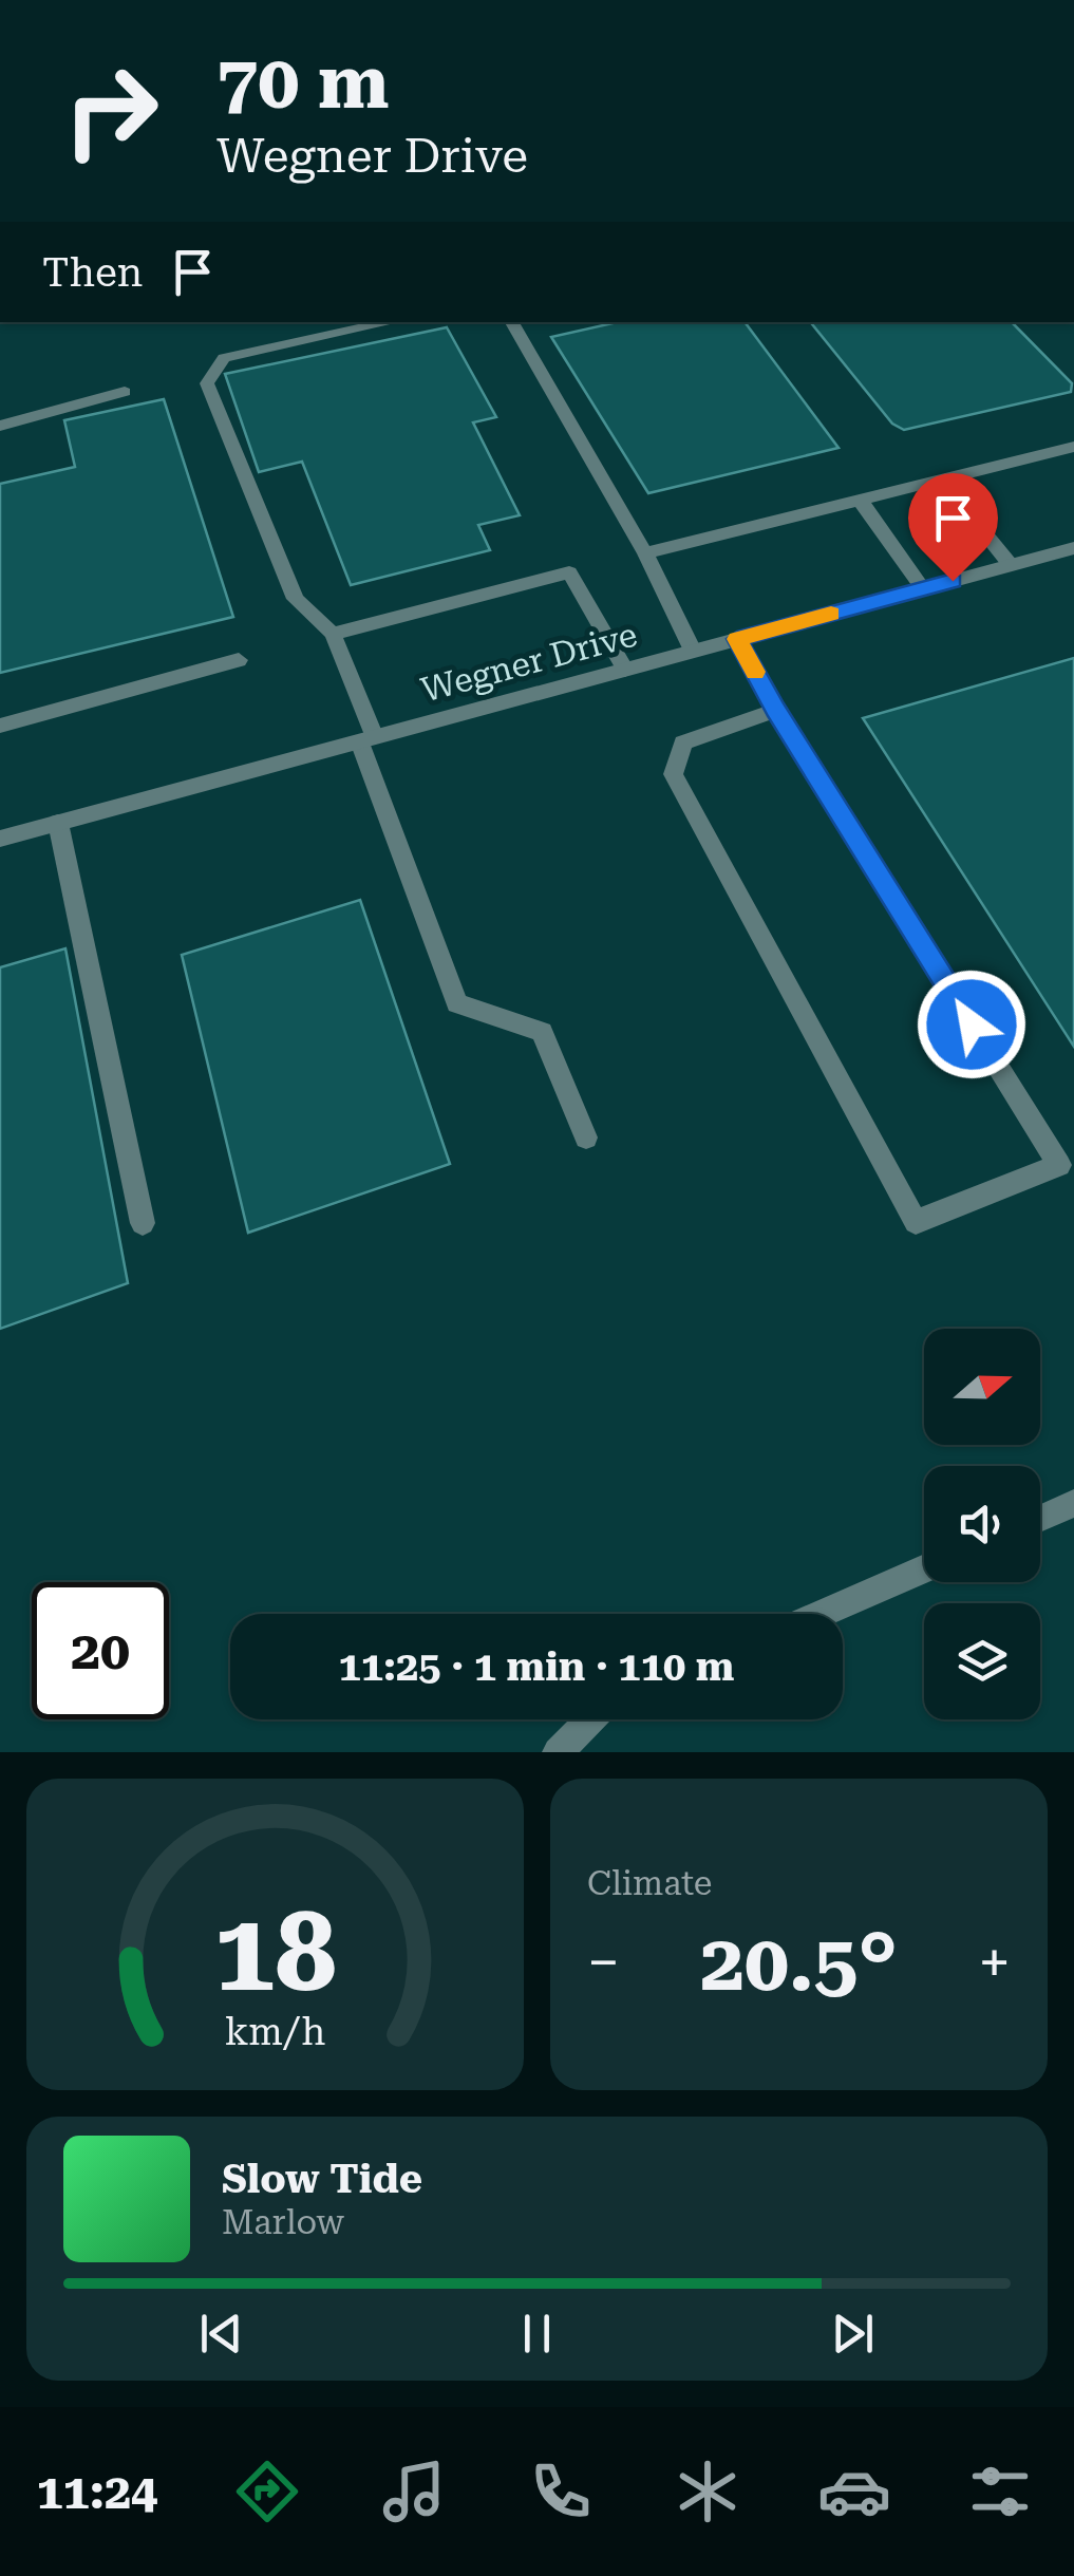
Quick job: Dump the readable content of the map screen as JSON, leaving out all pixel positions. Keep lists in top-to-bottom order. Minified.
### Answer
{"streets":{"street":["Wegner Drive"]},"north":"right","page":{"turn":["70 m","Wegner Drive"],"then":"Then","limit":"20","trip":"11:25 · 1 min · 110 m","tile":"Climate","heat":["−","20.5°","+"],"song":["Slow Tide","Marlow"],"tabs":"11:24","gauge":["18","km/h"]}}
